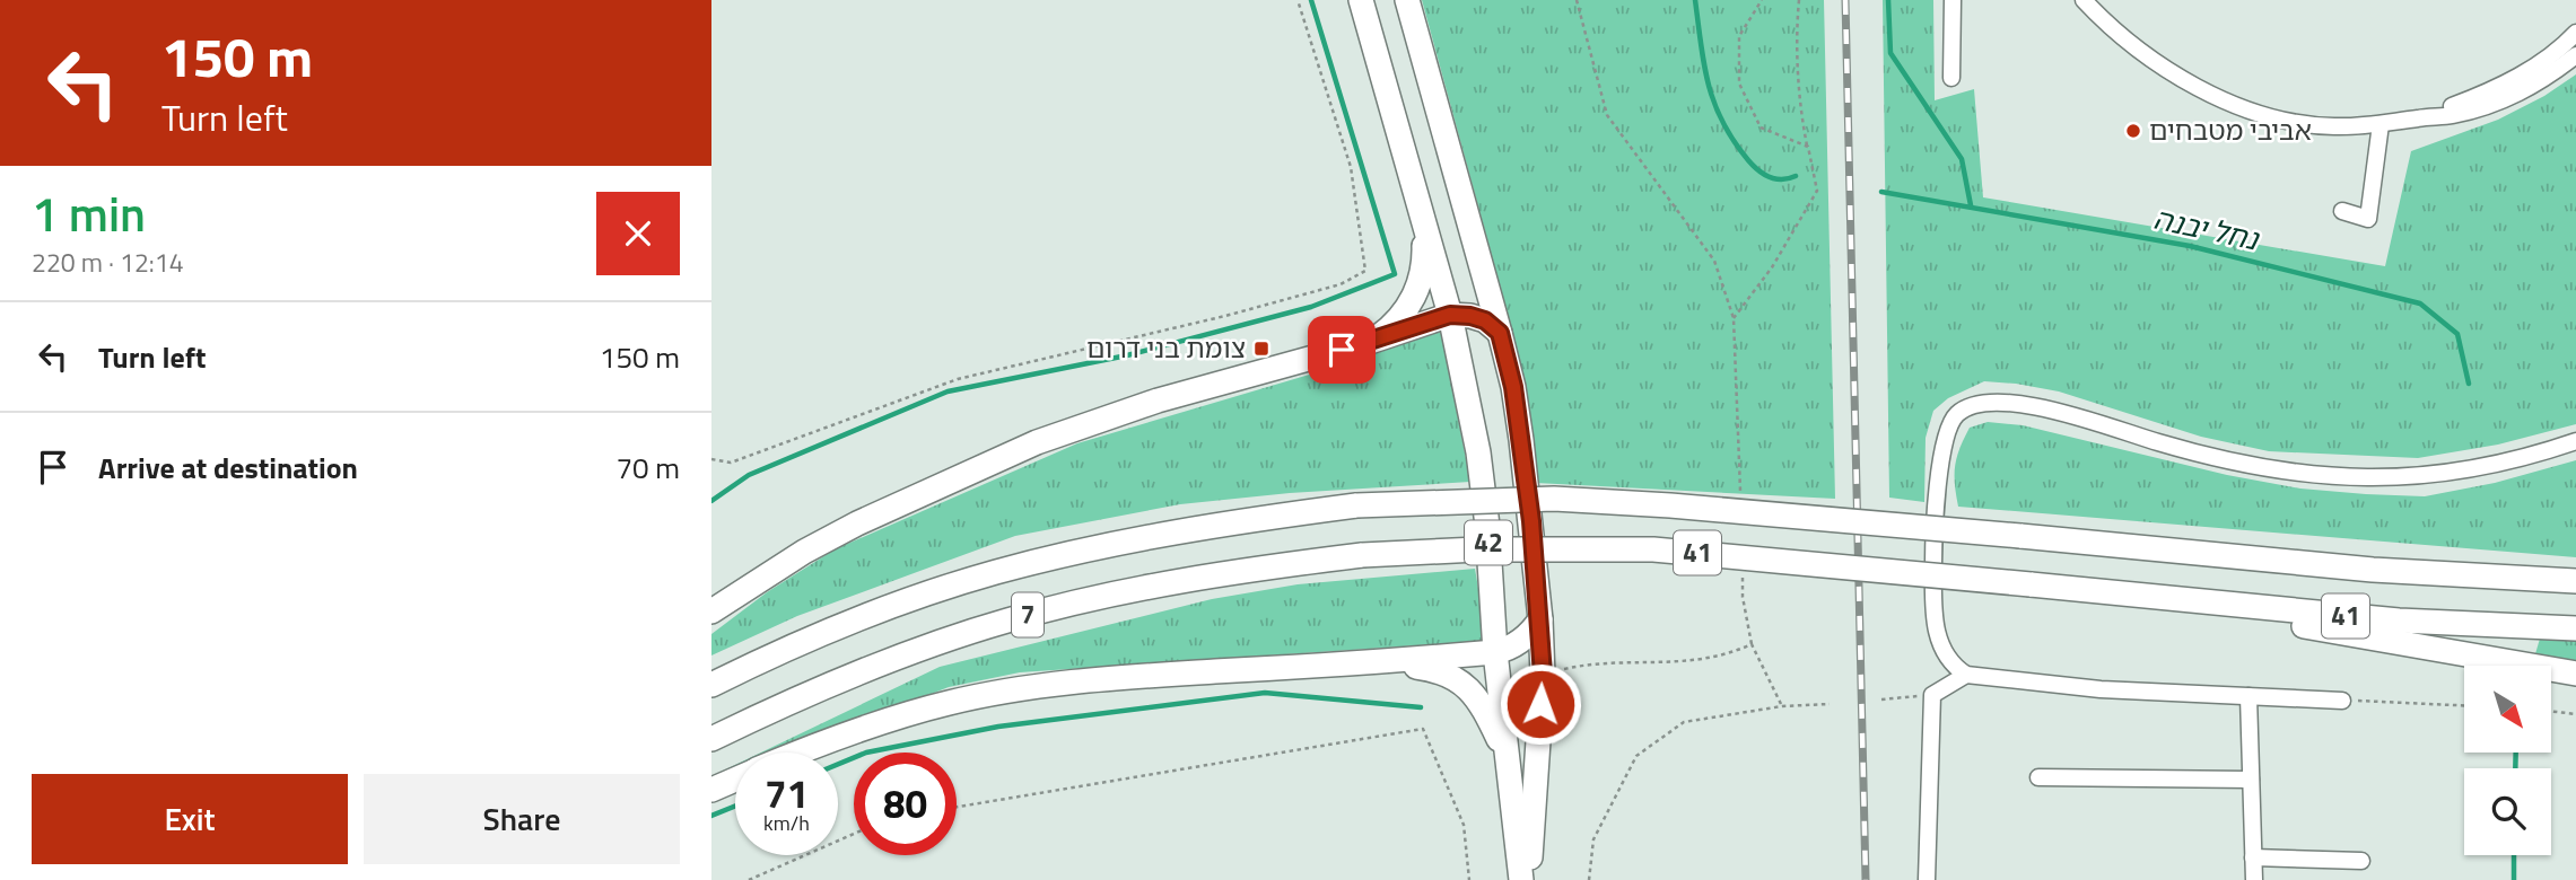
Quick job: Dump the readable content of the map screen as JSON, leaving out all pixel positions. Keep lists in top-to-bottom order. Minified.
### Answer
{"streets":{"highway":["42","41","7"]},"crossings":[["41","7"]],"water":["נחל יבנה"],"places":{"other":["אביבי מטבחים"],"transit":["צומת בני דרום"]},"north":"bottom right","page":{"turn":["150 m","Turn left"],"heading":["1 min","220 m · 12:14"],"list":[{"name":"Turn left","value":"150 m"},{"name":"Arrive at destination","value":"70 m"}],"speed":"71 km/h","limit":"80","buttons":["Exit","Share"]}}
